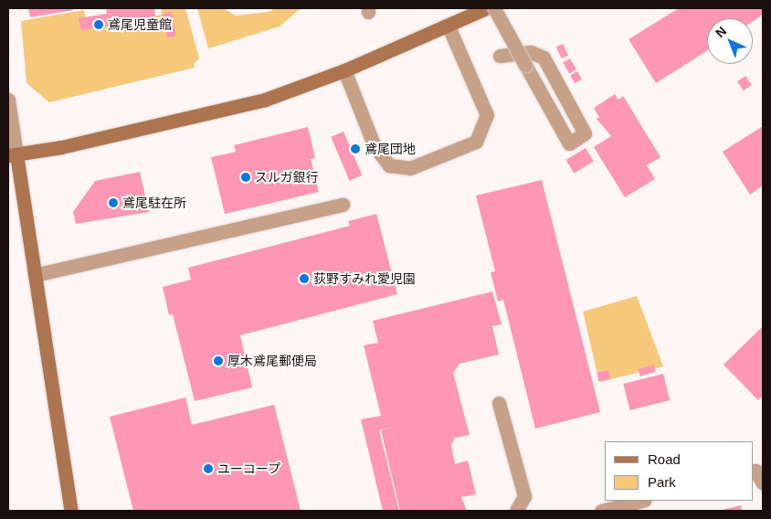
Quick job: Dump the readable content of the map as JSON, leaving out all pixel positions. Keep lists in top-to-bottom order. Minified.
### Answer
{"places":["鳶尾児童館","鳶尾団地","スルガ銀行","鳶尾駐在所","荻野すみれ愛児園","厚木鳶尾郵便局","ユーコープ"],"legend":["Road","Park"],"north":"top left"}
